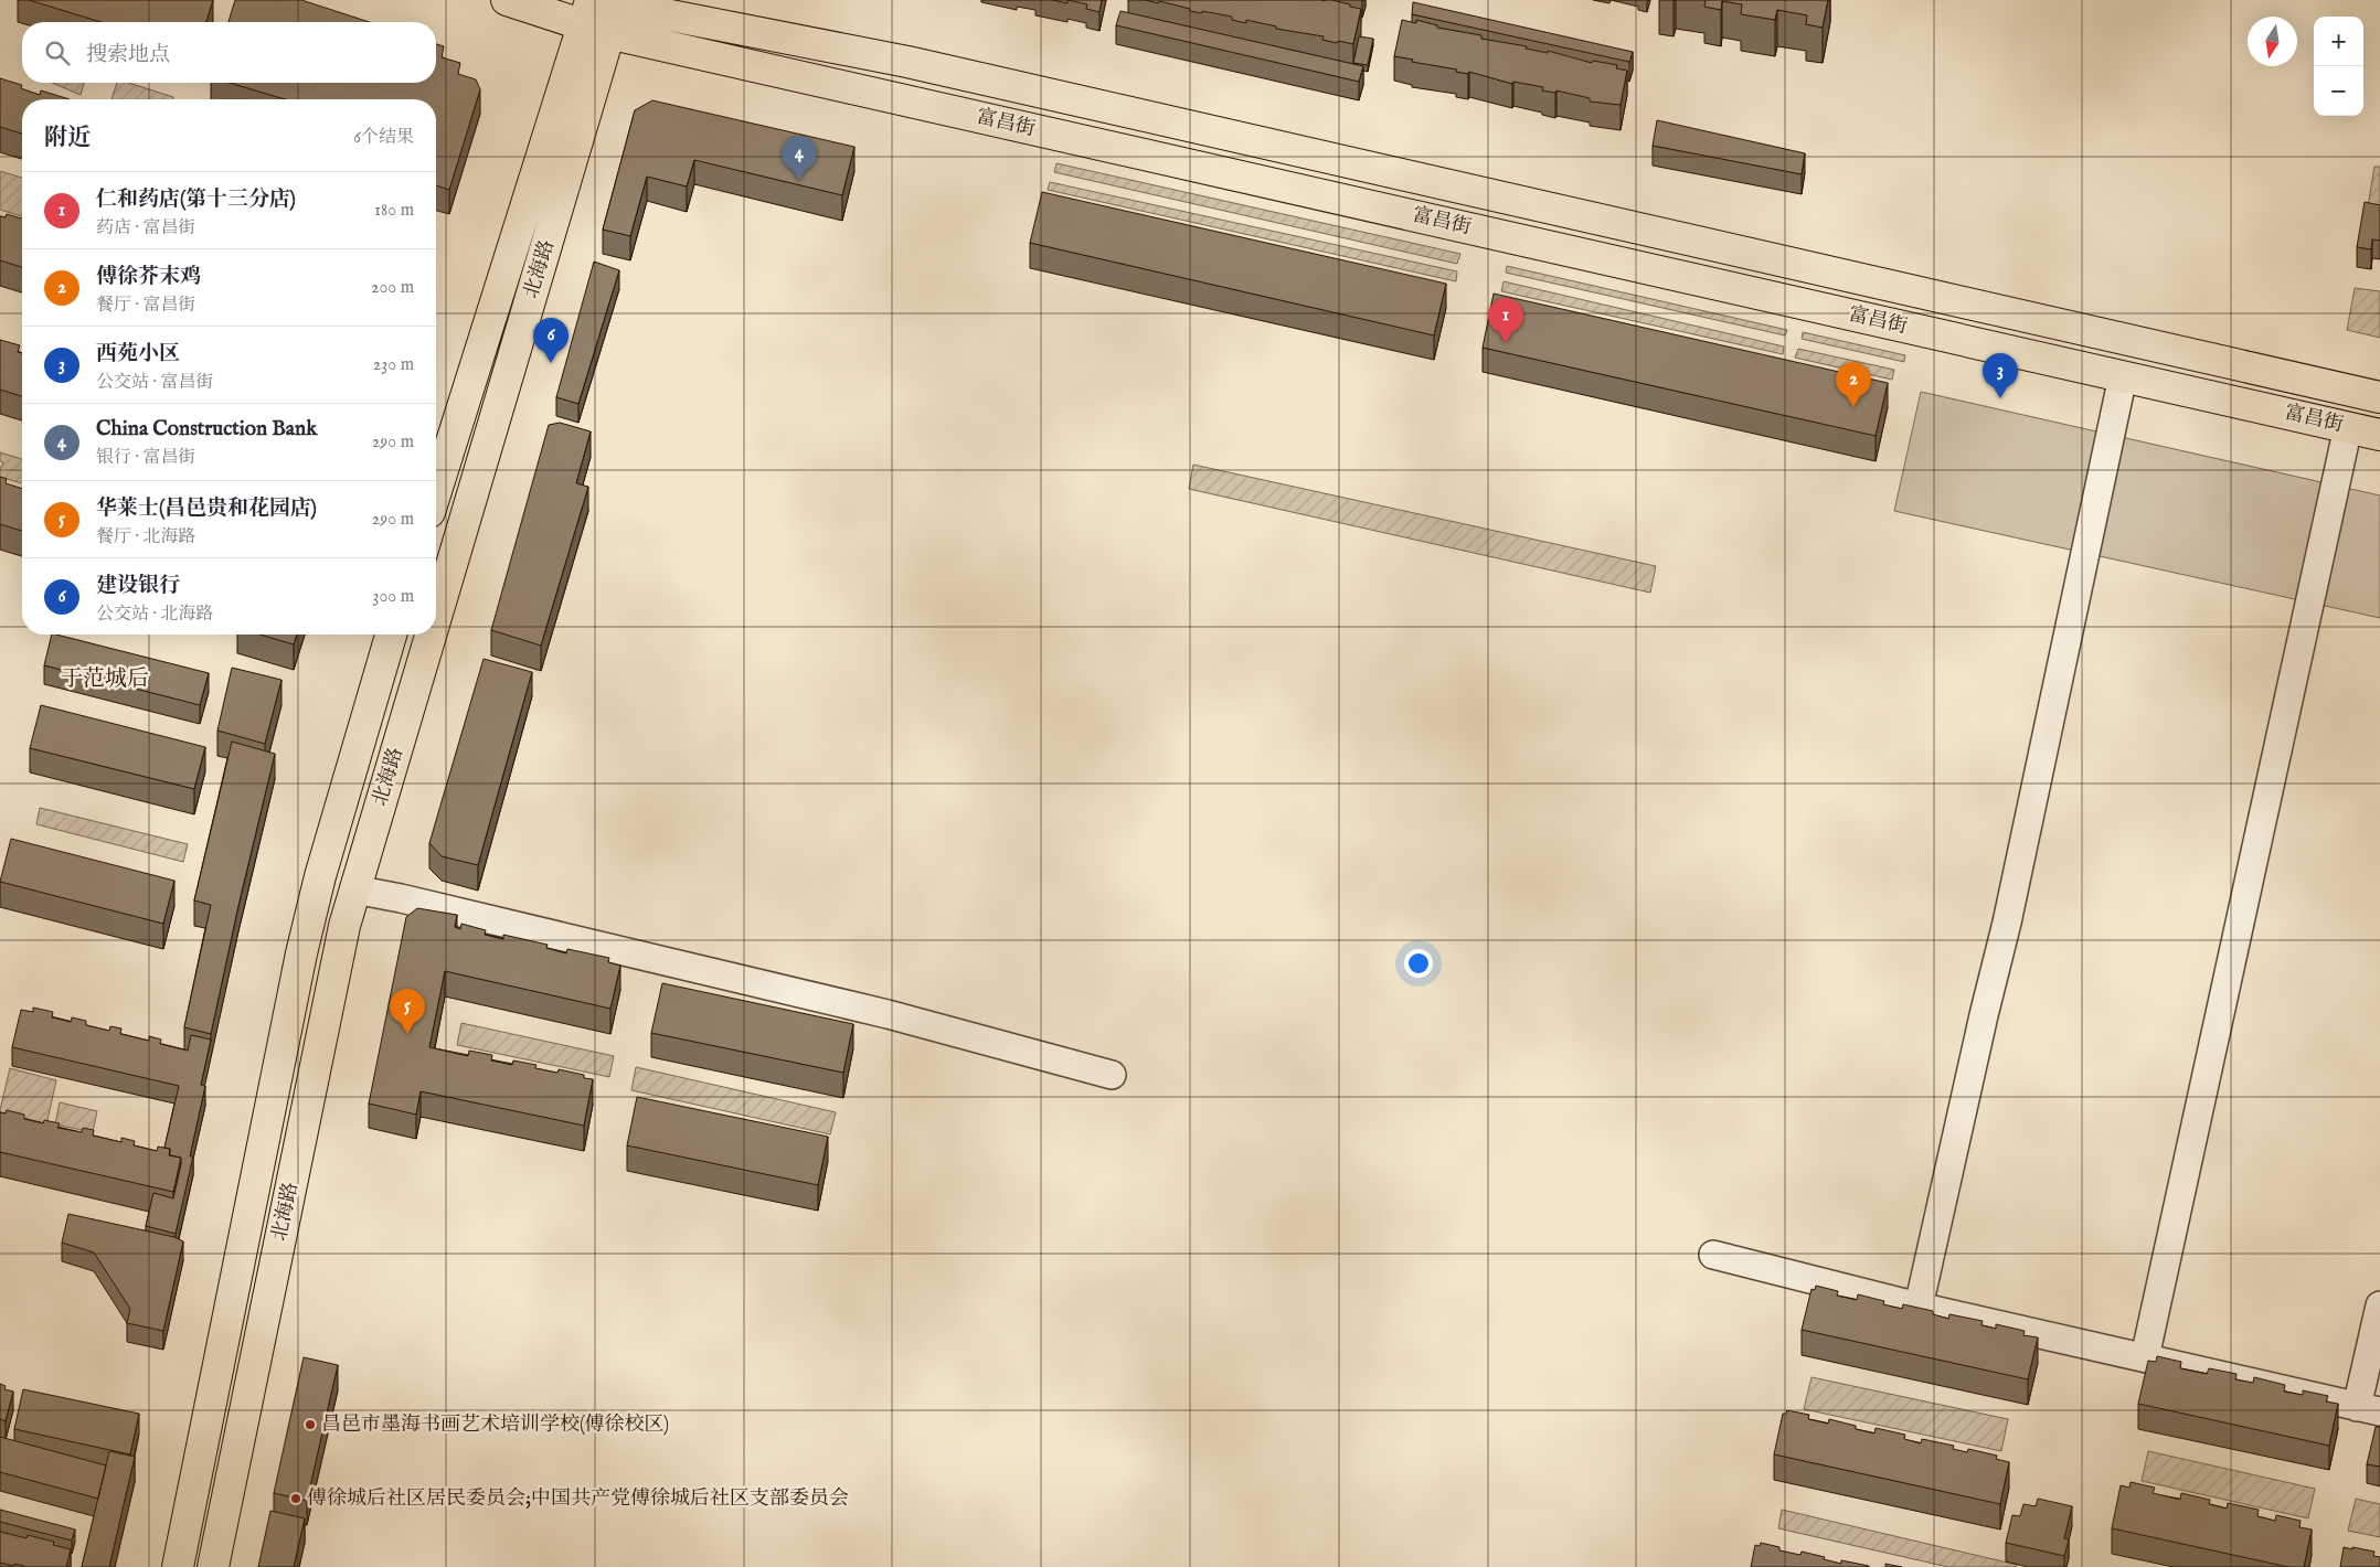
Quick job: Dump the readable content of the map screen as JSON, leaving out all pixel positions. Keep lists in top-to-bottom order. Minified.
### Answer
{"streets":{"main road":["富昌街","北海路"]},"crossings":[["富昌街","北海路"]],"districts":["于范城后"],"places":["昌邑市墨海书画艺术培训学校(傅徐校区)","傅徐城后社区居民委员会;中国共产党傅徐城后社区支部委员会"],"north":"bottom","page":{"map_buttons":["+","−"],"search":"搜索地点","heading":["附近","6个结果"],"pins":["4","1","6","3","2","5"],"list":[{"mark":"1","name":"仁和药店(第十三分店)","note":"药店 · 富昌街","value":"180 m"},{"mark":"2","name":"傅徐芥末鸡","note":"餐厅 · 富昌街","value":"200 m"},{"mark":"3","name":"西苑小区","note":"公交站 · 富昌街","value":"230 m"},{"mark":"4","name":"China Construction Bank","note":"银行 · 富昌街","value":"290 m"},{"mark":"5","name":"华莱士(昌邑贵和花园店)","note":"餐厅 · 北海路","value":"290 m"},{"mark":"6","name":"建设银行","note":"公交站 · 北海路","value":"300 m"}]}}
